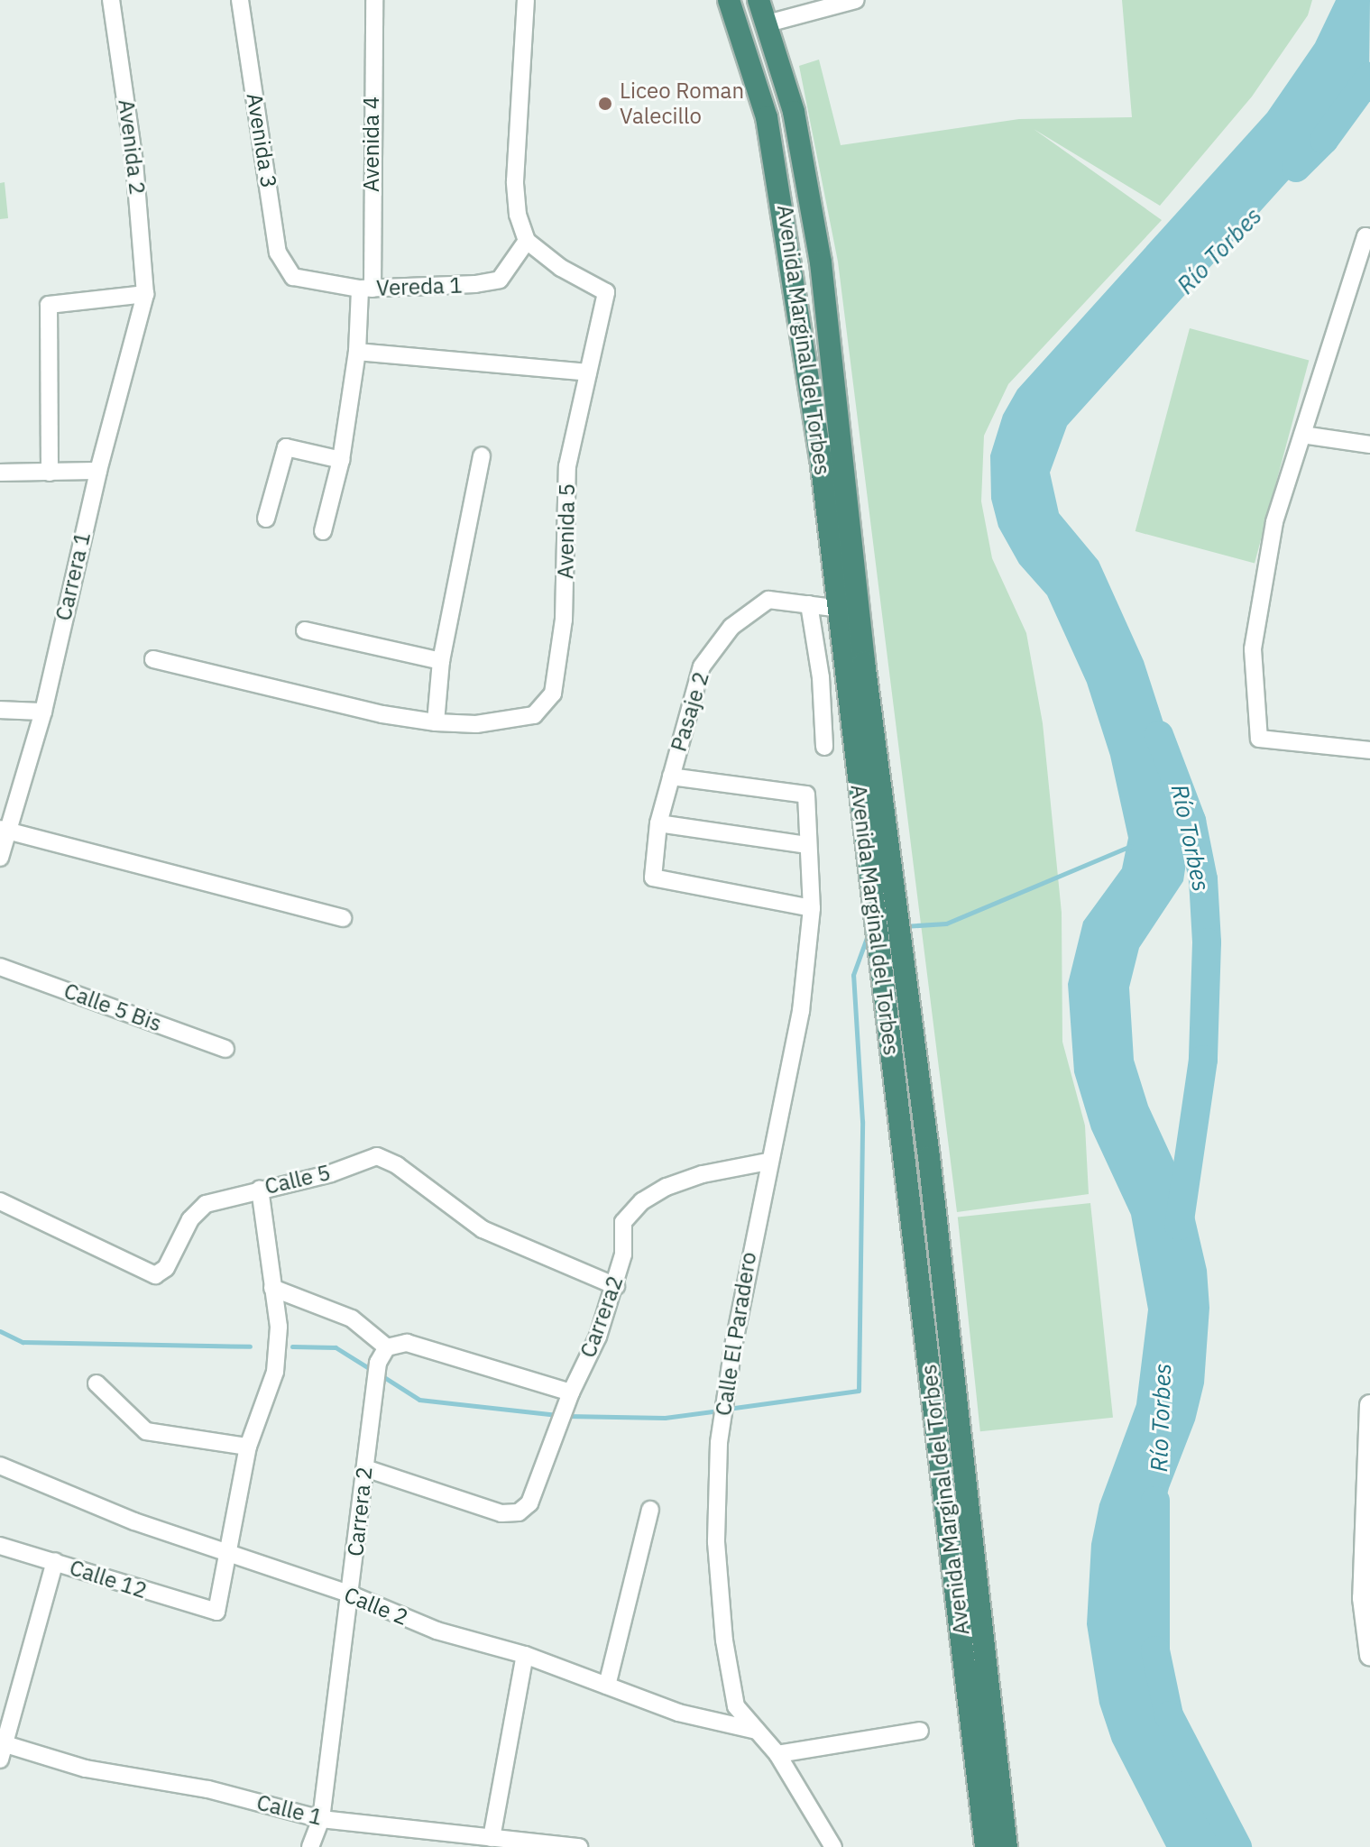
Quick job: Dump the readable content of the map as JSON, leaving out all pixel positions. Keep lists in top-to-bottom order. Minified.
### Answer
{"streets":{"highway":["Avenida Marginal del Torbes"],"street":["Avenida 3","Avenida 4","Avenida 2","Vereda 1","Avenida 5","Carrera 1","Pasaje 2","Calle 5 Bis","Calle 5","Carrera2","Calle El Paradero","Carrera 2","Calle 12","Calle 2","Calle 1"]},"crossings":[["Avenida 3","Vereda 1"],["Avenida 4","Vereda 1"],["Avenida 2","Carrera 1"],["Vereda 1","Avenida 5"],["Avenida Marginal del Torbes","Pasaje 2"],["Pasaje 2","Calle El Paradero"],["Calle 5","Carrera2"],["Carrera2","Calle El Paradero"],["Carrera2","Carrera 2"],["Calle El Paradero","Calle 2"],["Carrera 2","Calle 2"],["Carrera 2","Calle 1"],["Calle 12","Calle 2"]],"water":["Río Torbes"],"places":["Liceo Roman Valecillo"]}
